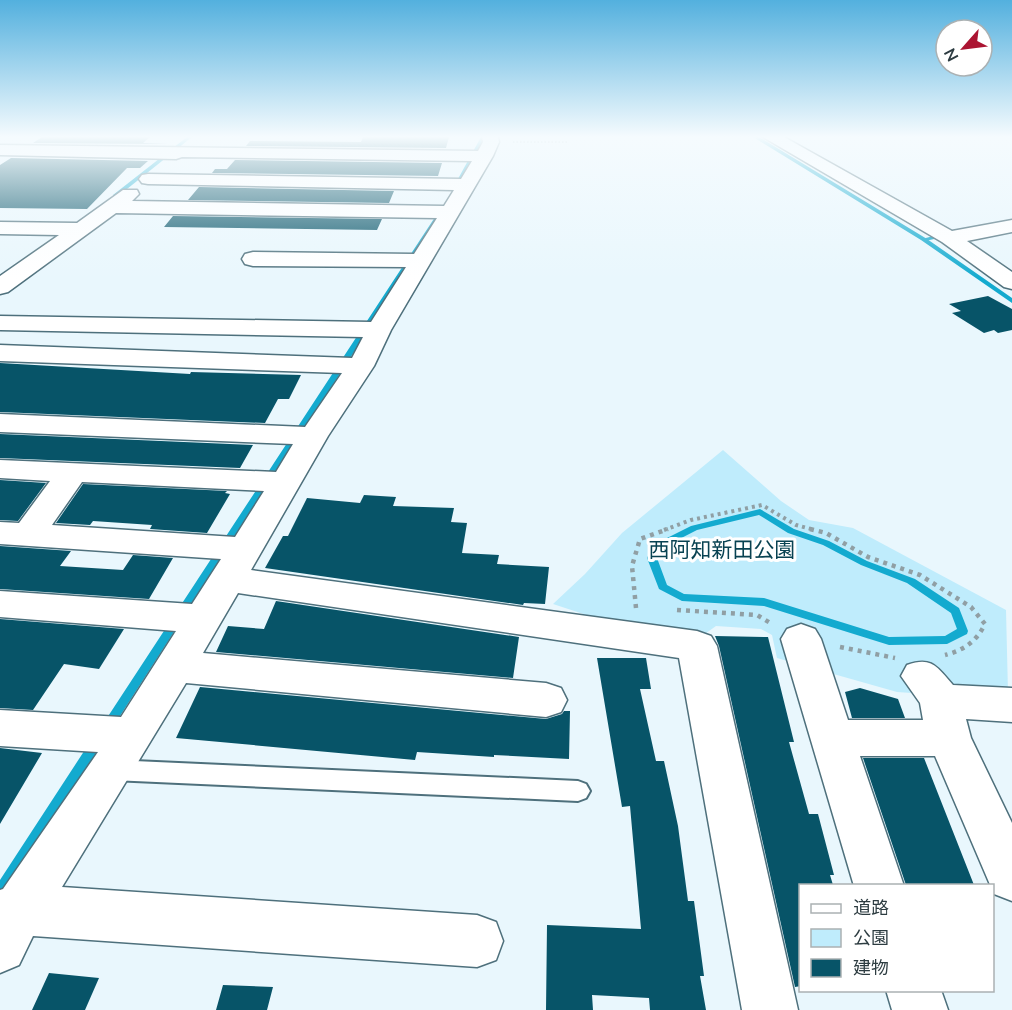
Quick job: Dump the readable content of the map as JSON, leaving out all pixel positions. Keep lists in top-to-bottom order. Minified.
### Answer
{"parks":["西阿知新田公園"],"legend":["道路","公園","建物"],"north":"bottom left"}
